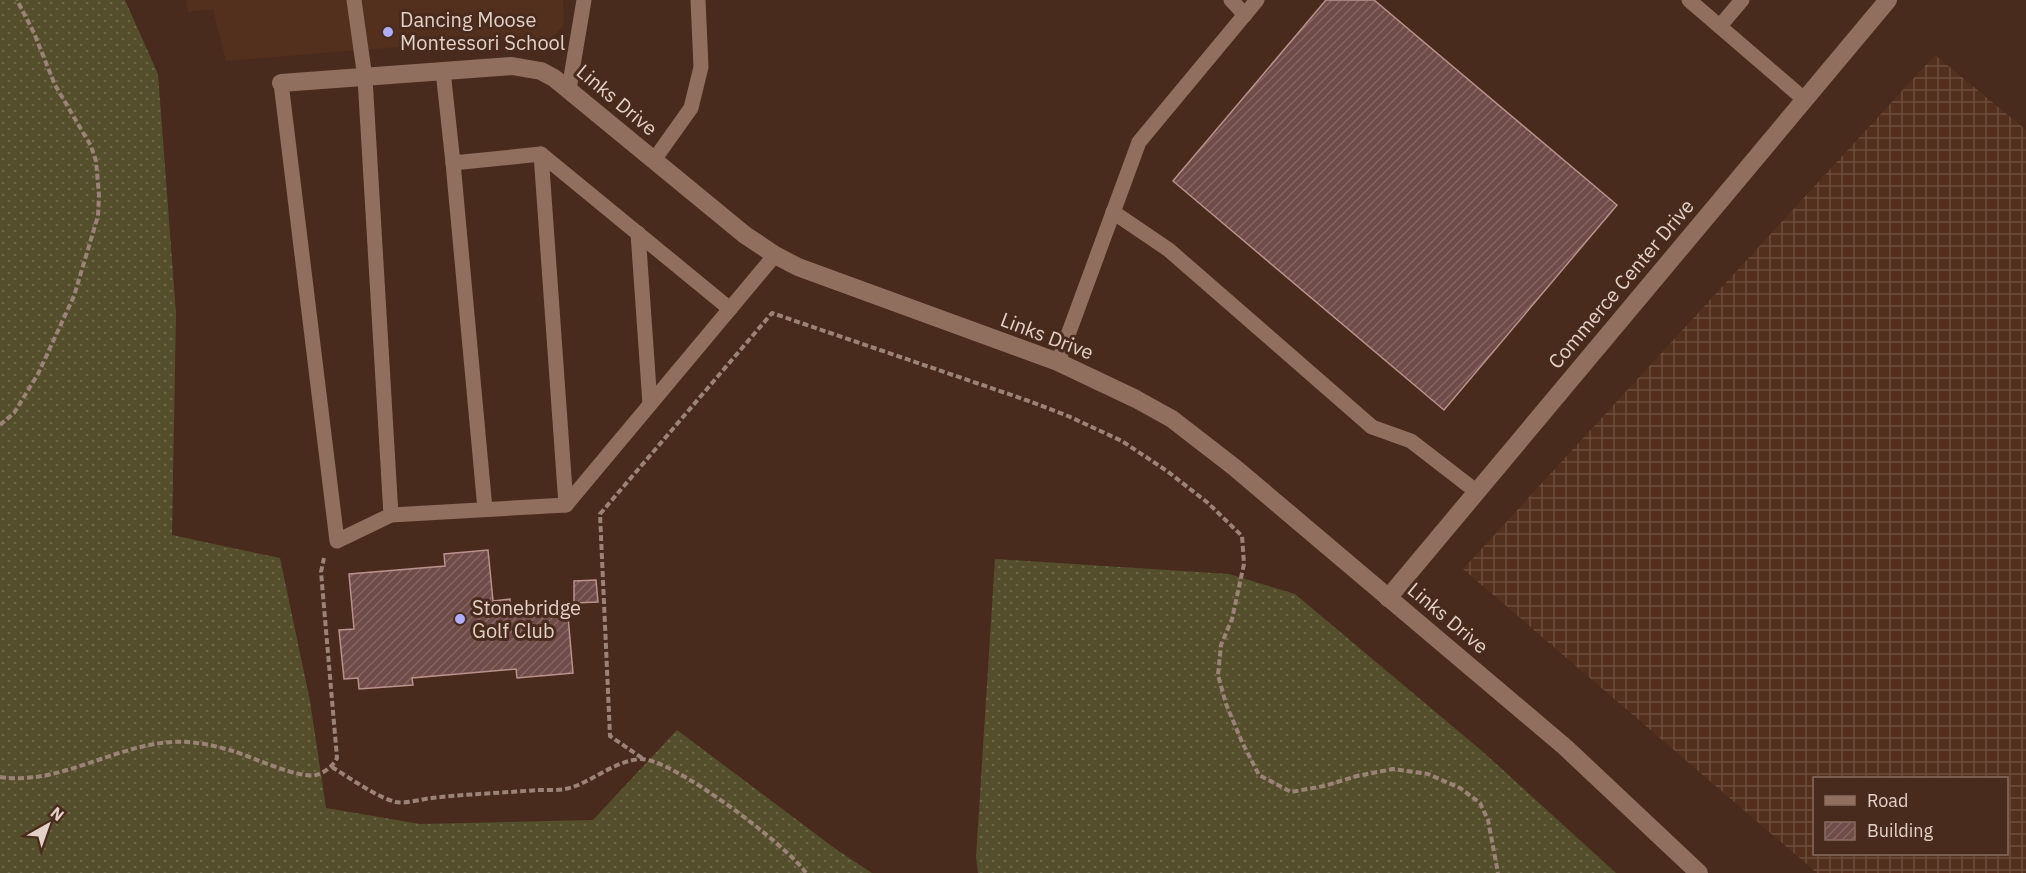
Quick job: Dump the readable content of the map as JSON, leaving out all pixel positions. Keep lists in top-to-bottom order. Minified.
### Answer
{"streets":{"street":["Links Drive","Commerce Center Drive"]},"crossings":[["Links Drive","Commerce Center Drive"]],"places":["Dancing Moose Montessori School","Stonebridge Golf Club"],"legend":["Road","Building"],"north":"top right"}
